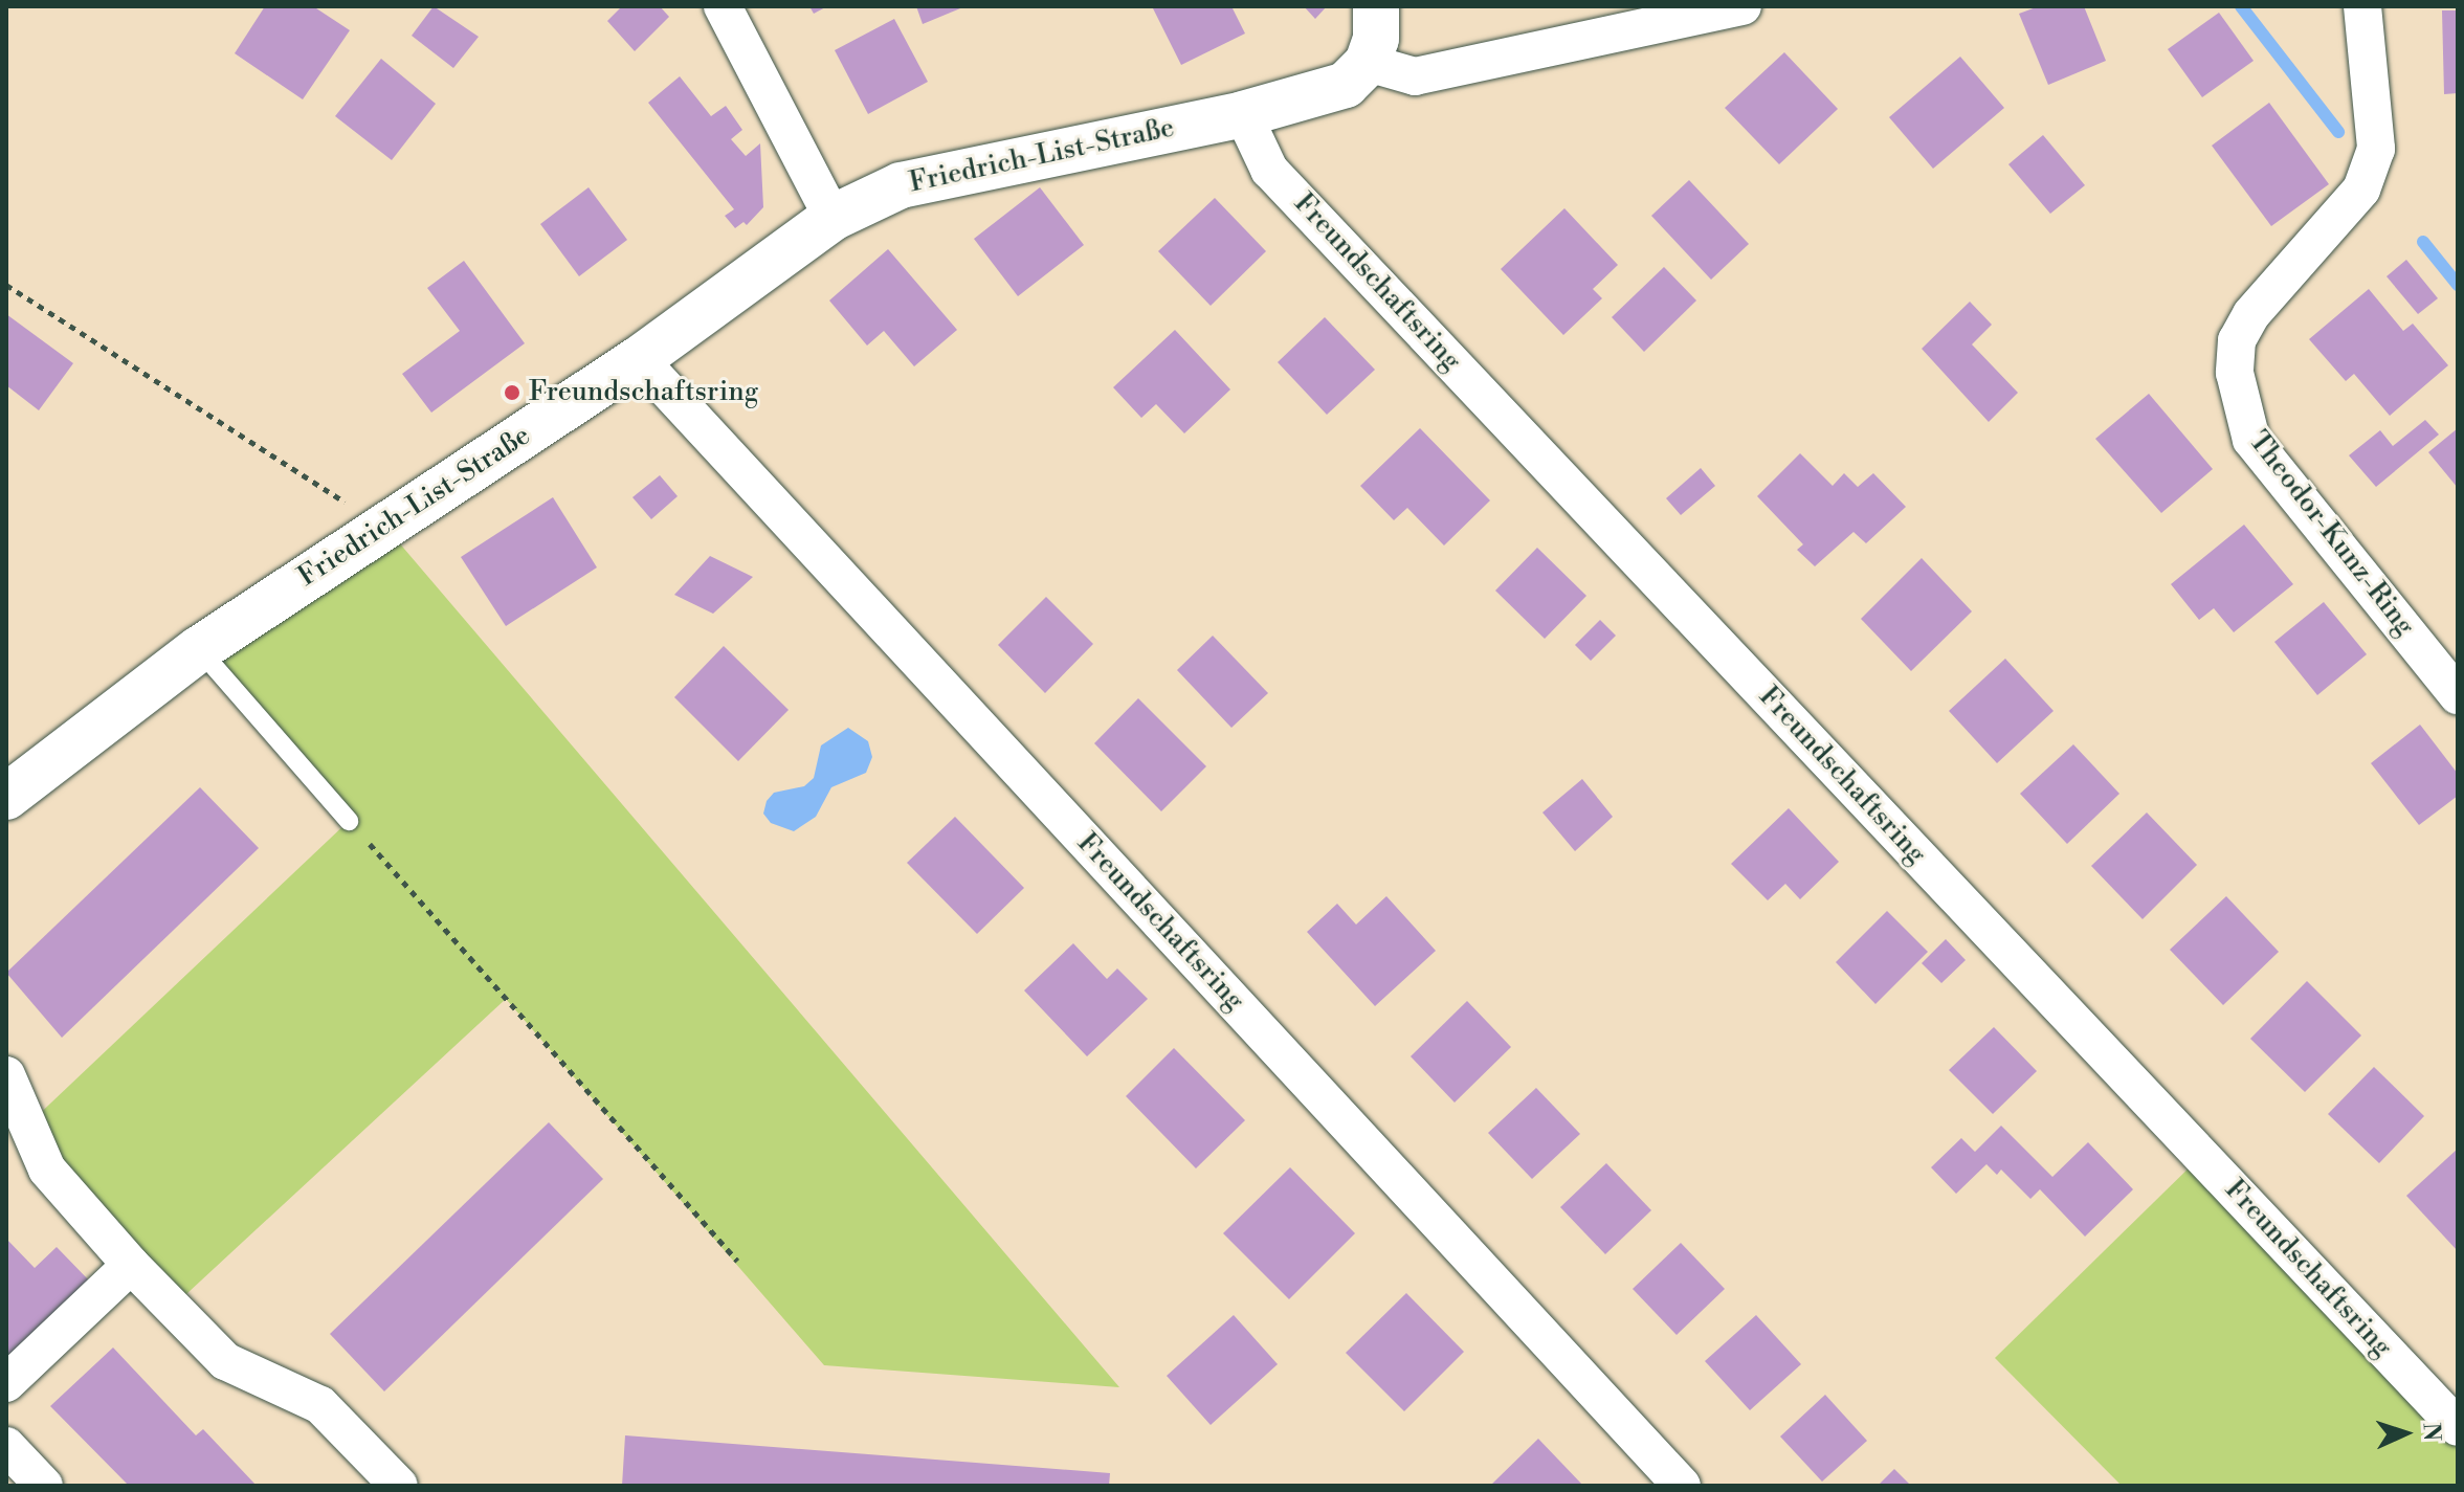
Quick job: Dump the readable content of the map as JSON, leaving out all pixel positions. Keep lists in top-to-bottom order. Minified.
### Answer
{"streets":{"street":["Friedrich-List-Straße","Freundschaftsring","Theodor-Kunz-Ring"]},"crossings":[["Friedrich-List-Straße","Freundschaftsring"]],"places":["Freundschaftsring"],"north":"right"}
